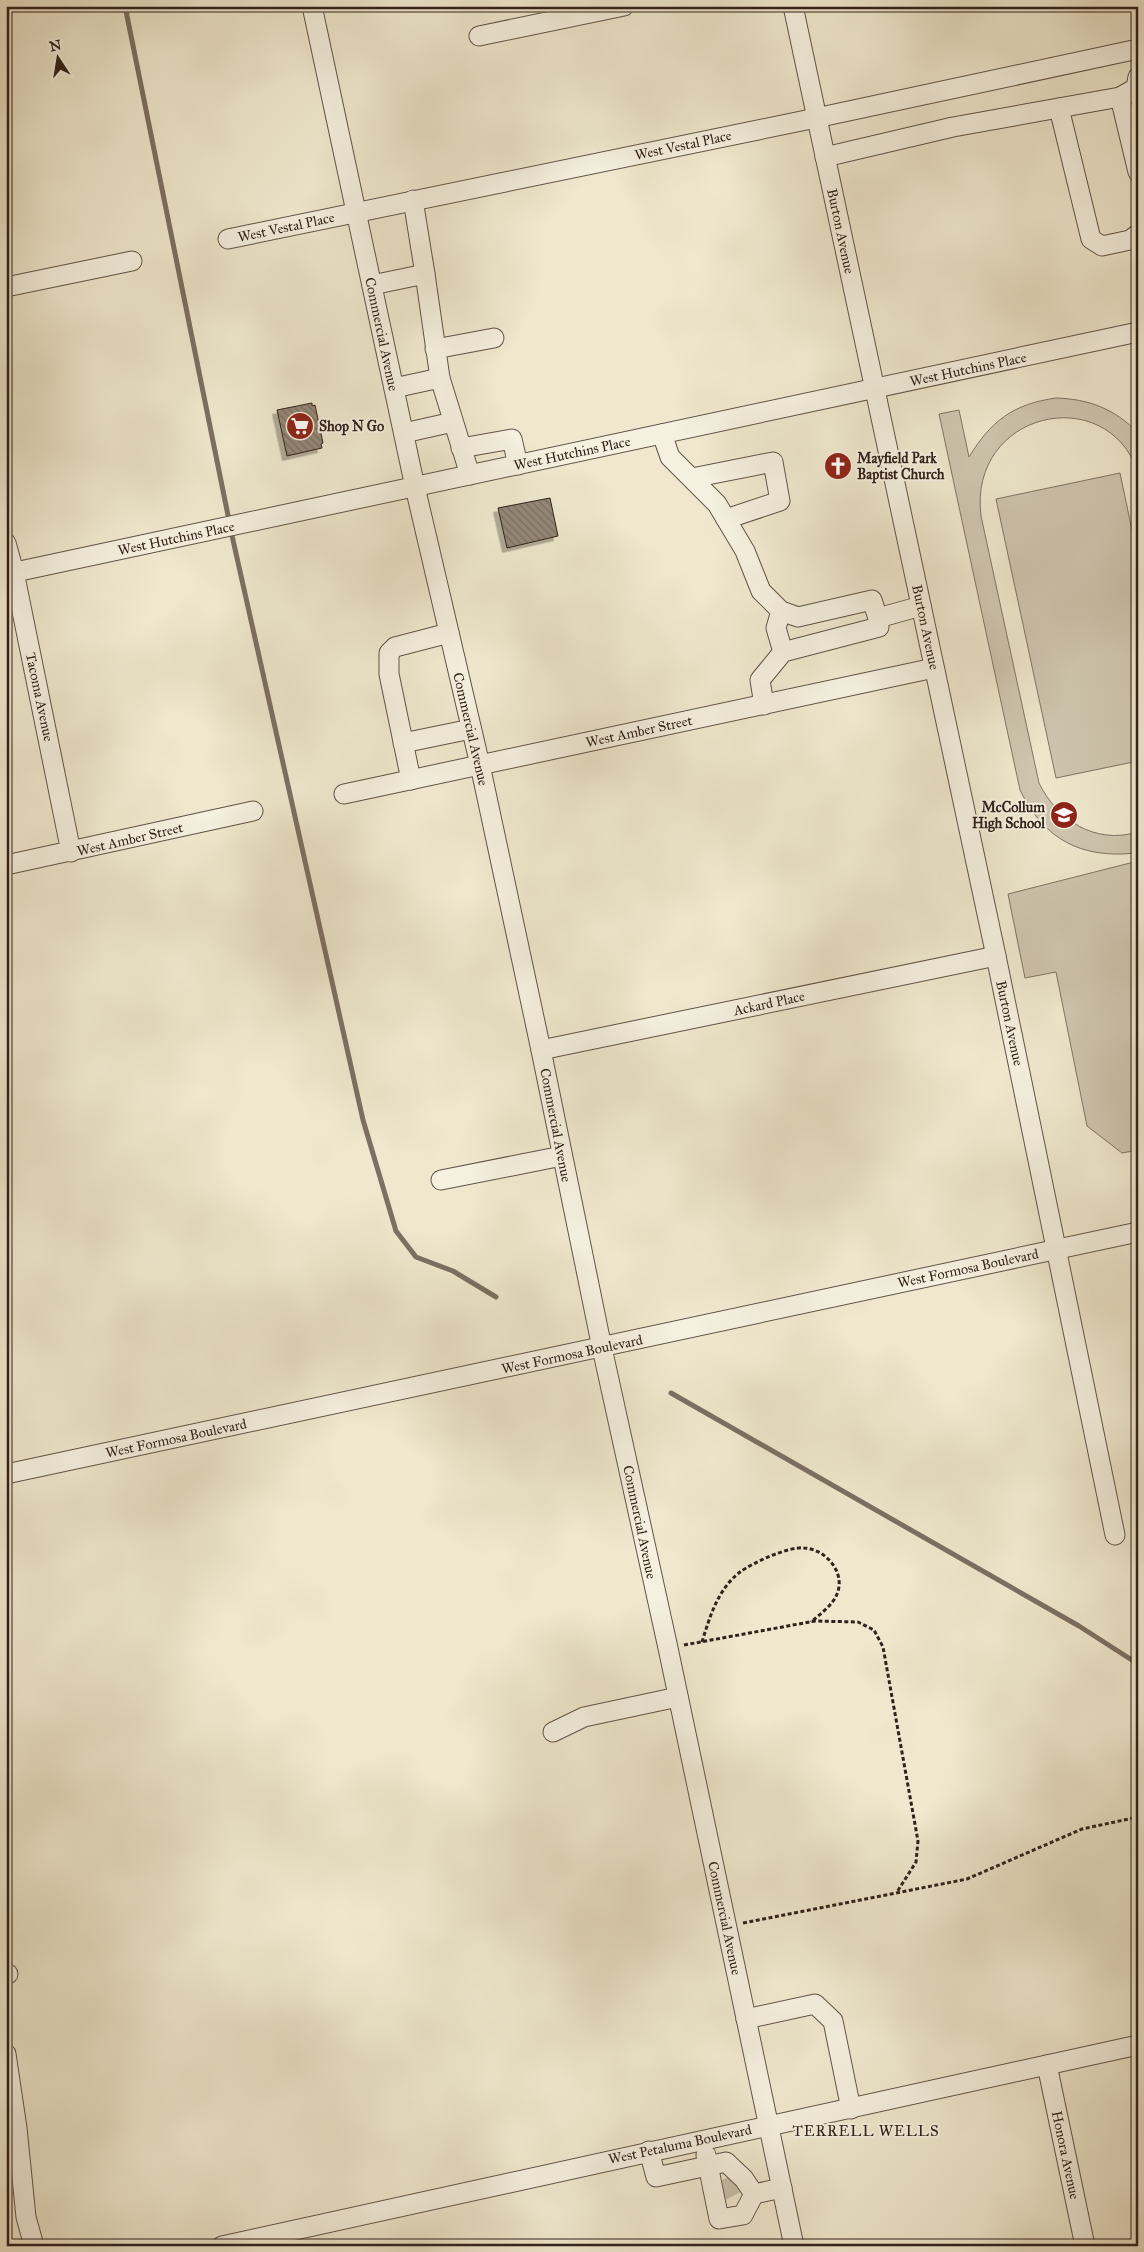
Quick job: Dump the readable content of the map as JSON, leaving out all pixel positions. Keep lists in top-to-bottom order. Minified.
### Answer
{"streets":{"street":["West Vestal Place","Burton Avenue","Commercial Avenue","West Hutchins Place","Tacoma Avenue","West Amber Street","Ackard Place","West Formosa Boulevard","West Petaluma Boulevard","Honora Avenue"]},"crossings":[["West Vestal Place","Burton Avenue"],["West Vestal Place","Commercial Avenue"],["Burton Avenue","West Hutchins Place"],["Burton Avenue","West Amber Street"],["Burton Avenue","Ackard Place"],["Burton Avenue","West Formosa Boulevard"],["Commercial Avenue","West Hutchins Place"],["Commercial Avenue","West Amber Street"],["Commercial Avenue","Ackard Place"],["Commercial Avenue","West Formosa Boulevard"],["Commercial Avenue","West Petaluma Boulevard"],["West Hutchins Place","Tacoma Avenue"],["Tacoma Avenue","West Amber Street"],["West Petaluma Boulevard","Honora Avenue"]],"districts":["TERRELL WELLS"],"places":{"supermarket":["Shop N Go"],"church":["Mayfield Park Baptist Church"],"school or university":["McCollum High School"]},"north":"top"}
